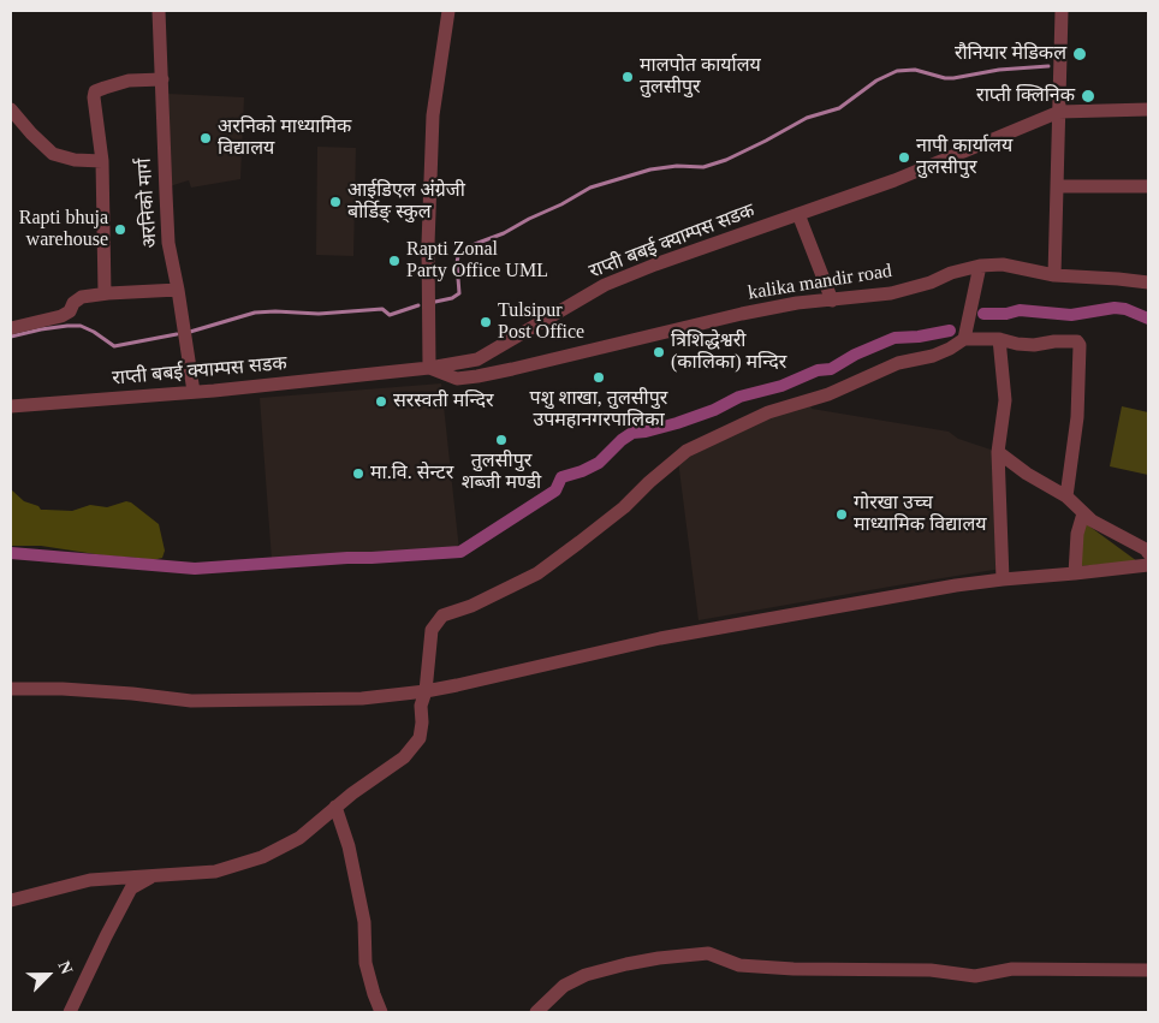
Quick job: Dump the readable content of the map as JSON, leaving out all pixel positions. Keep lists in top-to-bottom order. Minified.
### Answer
{"streets":{"street":["अरनिको मार्ग","राप्ती बबई क्याम्पस सडक","kalika mandir road"]},"crossings":[["अरनिको मार्ग","राप्ती बबई क्याम्पस सडक"],["राप्ती बबई क्याम्पस सडक","kalika mandir road"]],"places":["रौनियार मेडिकल","मालपोत कार्यालय तुलसीपुर","राप्ती क्लिनिक","अरनिको माध्यामिक विद्यालय","नापी कार्यालय तुलसीपुर","आईडिएल अंग्रेजी बोर्डिङ् स्कुल","Rapti bhuja warehouse","Rapti Zonal Party Office UML","Tulsipur Post Office","त्रिशिद्धेश्वरी (कालिका) मन्दिर","पशु शाखा, तुलसीपुर उपमहानगरपालिका","सरस्वती मन्दिर","तुलसीपुर शब्जी मण्डी","मा.वि. सेन्टर","गोरखा उच्च माध्यामिक विद्यालय"],"north":"top right"}
